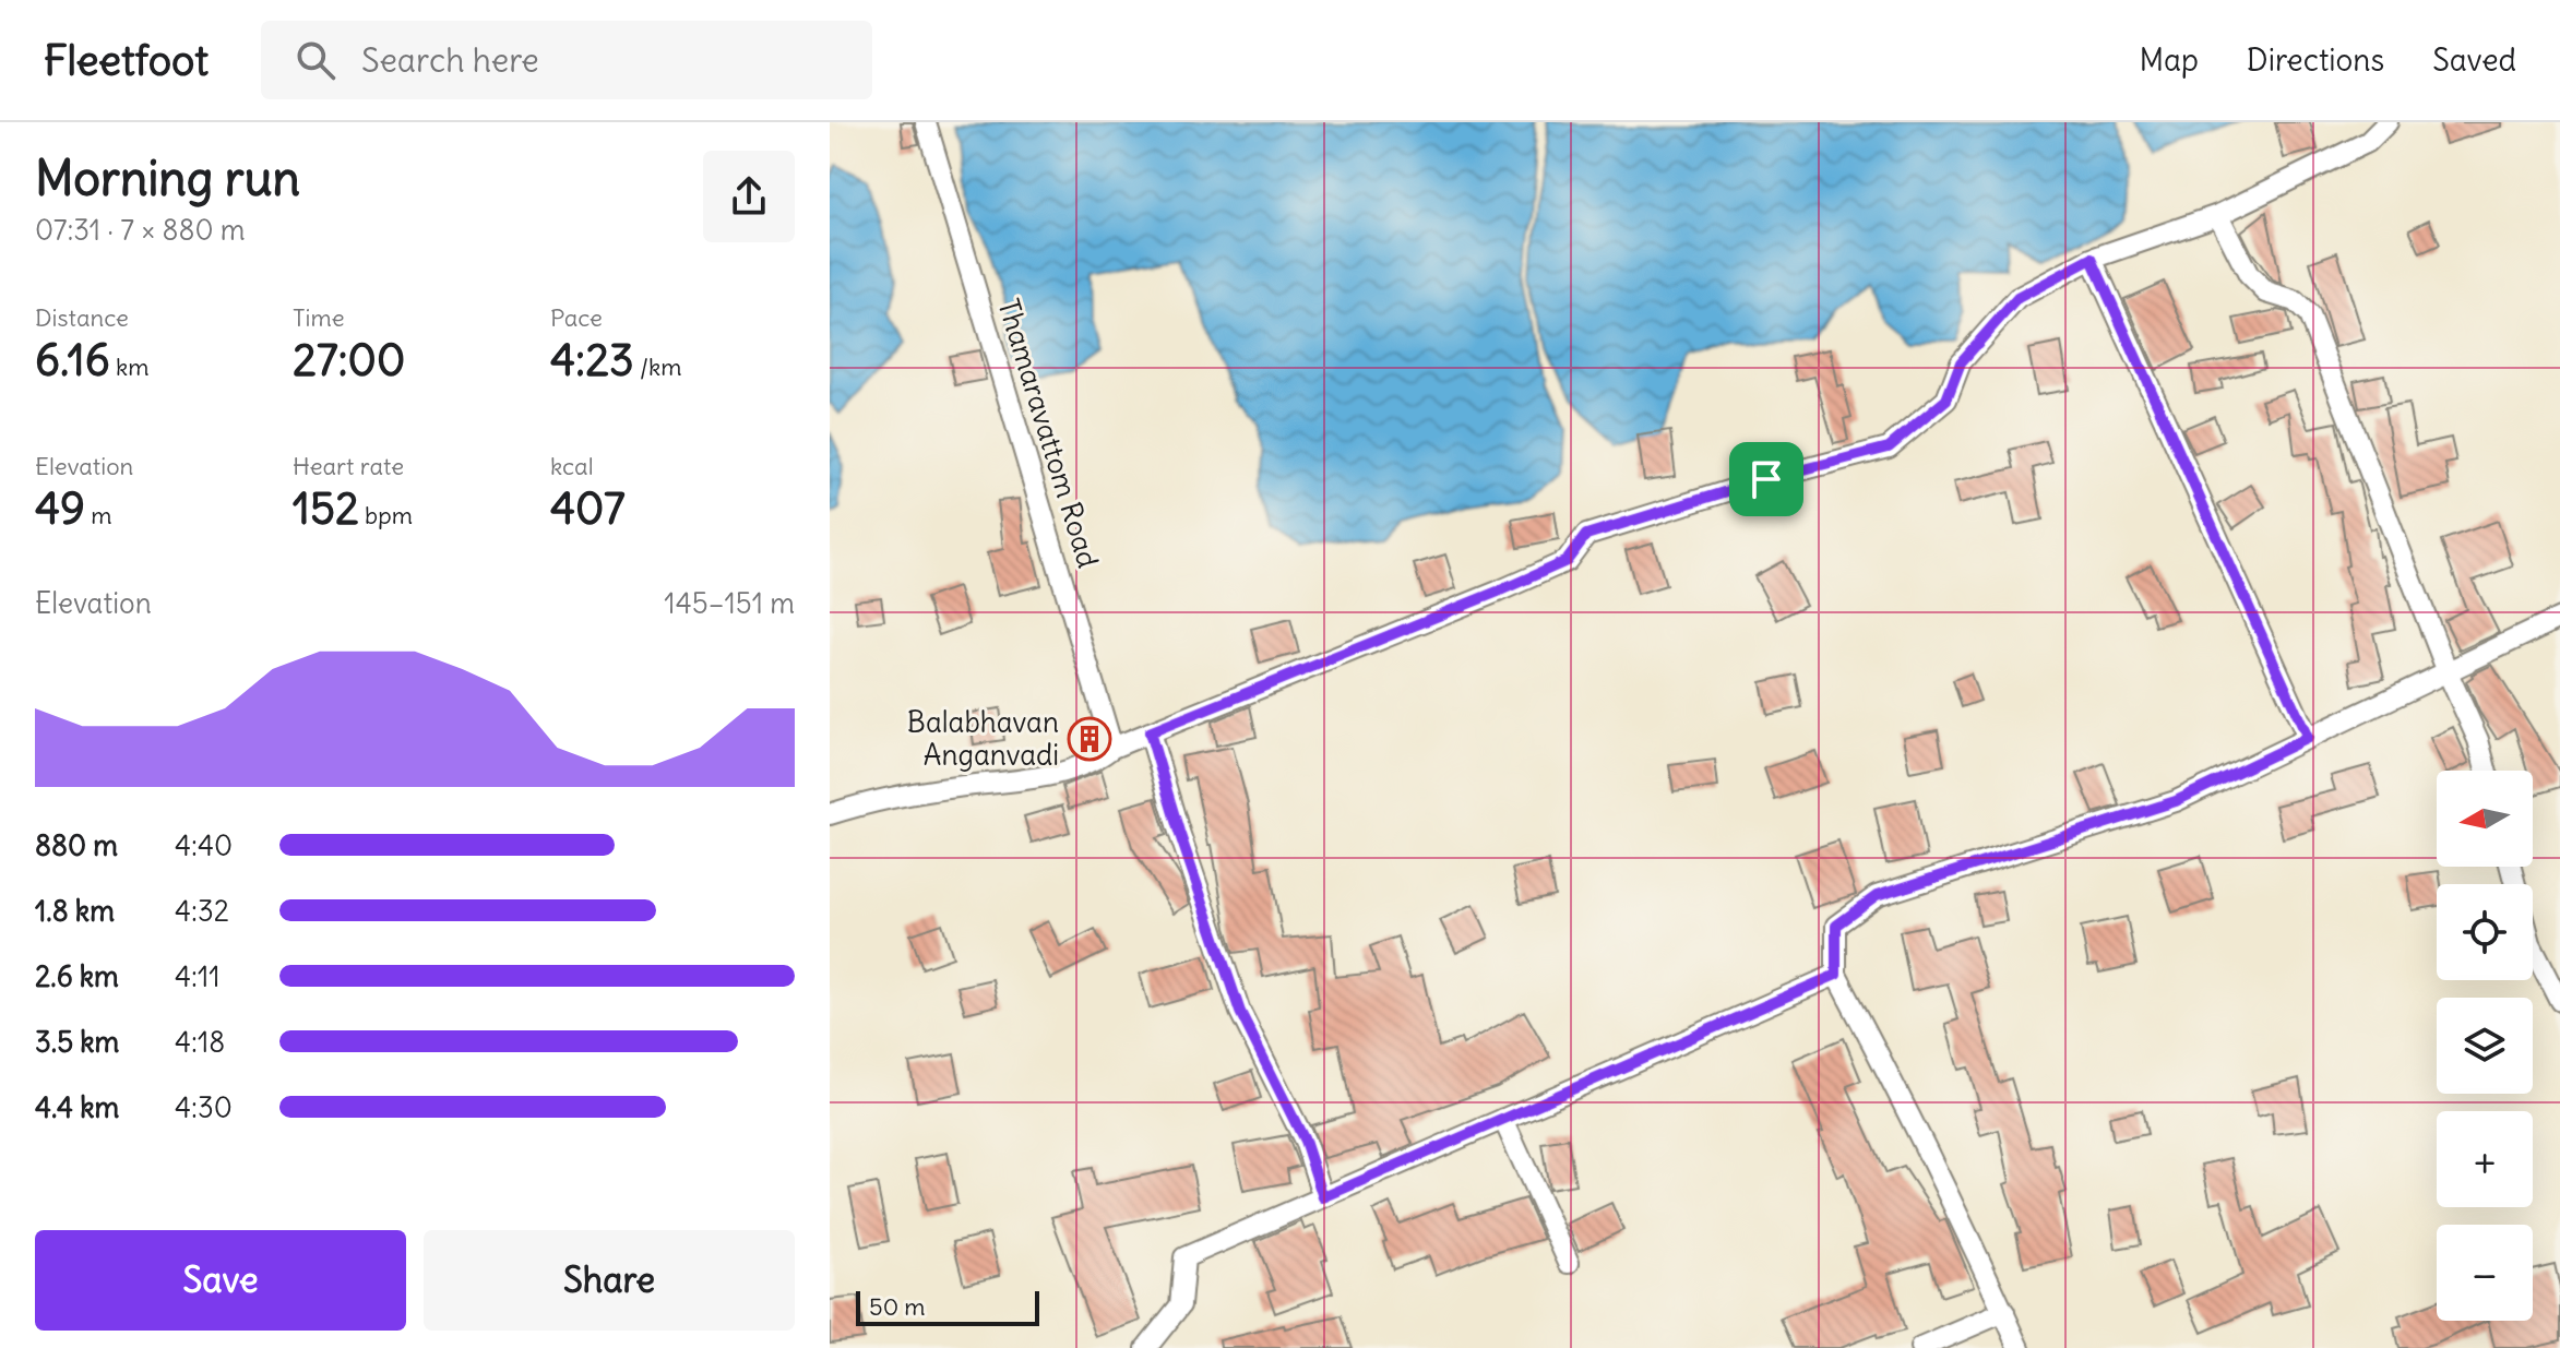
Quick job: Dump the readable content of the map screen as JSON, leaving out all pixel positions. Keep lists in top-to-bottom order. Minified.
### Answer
{"streets":{"street":["Thamaravattom Road"]},"places":{"building":["Balabhavan Anganvadi"]},"scale_bar":"50 m","north":"left","page":{"header":"Fleetfoot","search":"Search here","nav":["Map","Directions","Saved"],"heading":["Morning run","07:31 · 7 × 880 m"],"stats":[["Distance","6.16 km"],["Time","27:00"],["Pace","4:23 /km"],["Elevation","49 m"],["Heart rate","152 bpm"],["kcal","407"]],"chart":["Elevation","145–151 m"],"map_buttons":["+","−"],"list":[{"name":"880 m","note":"4:40"},{"name":"1.8 km","note":"4:32"},{"name":"2.6 km","note":"4:11"},{"name":"3.5 km","note":"4:18"},{"name":"4.4 km","note":"4:30"}],"buttons":["Save","Share"],"scale":"50 m"}}
